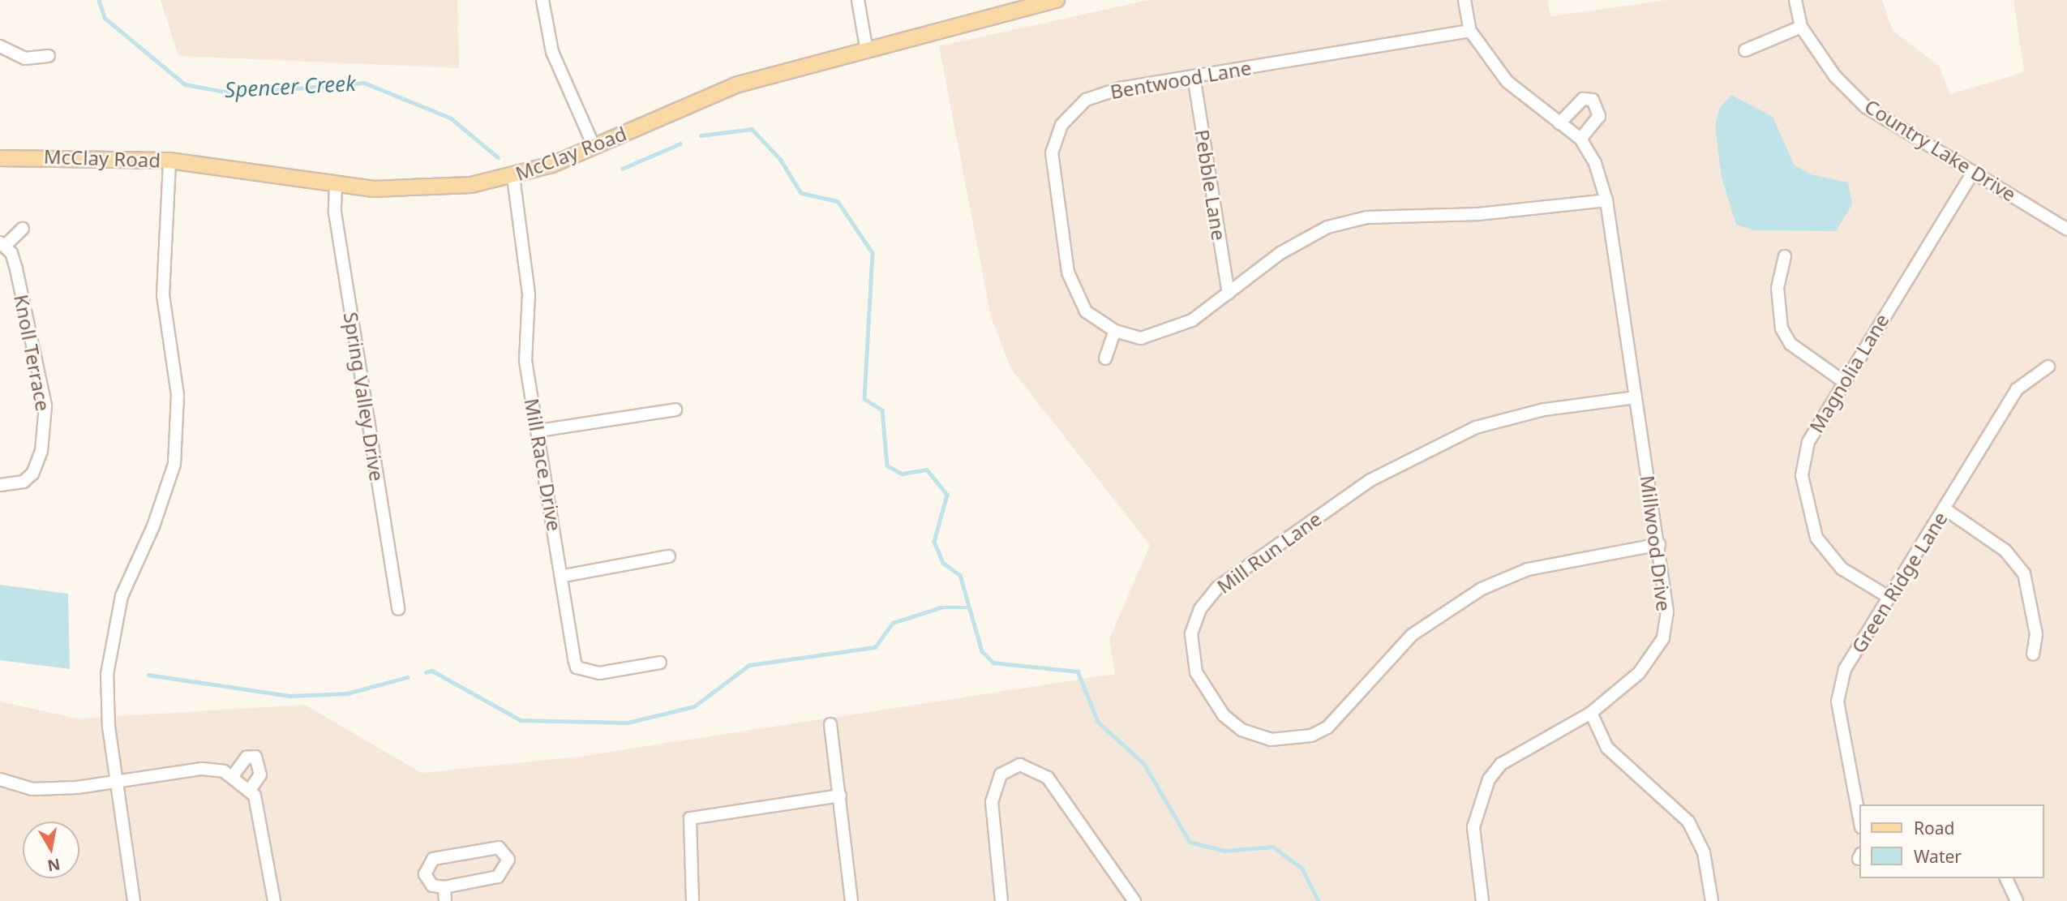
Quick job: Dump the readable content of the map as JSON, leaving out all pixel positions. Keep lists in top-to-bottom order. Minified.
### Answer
{"streets":{"main road":["McClay Road"],"street":["Bentwood Lane","Country Lake Drive","Pebble Lane","Knoll Terrace","Magnolia Lane","Spring Valley Drive","Mill Race Drive","Millwood Drive","Mill Run Lane","Green Ridge Lane"]},"crossings":[["Bentwood Lane","Pebble Lane"],["Bentwood Lane","Millwood Drive"],["Country Lake Drive","Magnolia Lane"],["McClay Road","Spring Valley Drive"],["McClay Road","Mill Race Drive"],["Magnolia Lane","Green Ridge Lane"],["Millwood Drive","Mill Run Lane"]],"water":["Spencer Creek"],"legend":["Road","Water"],"north":"bottom"}
